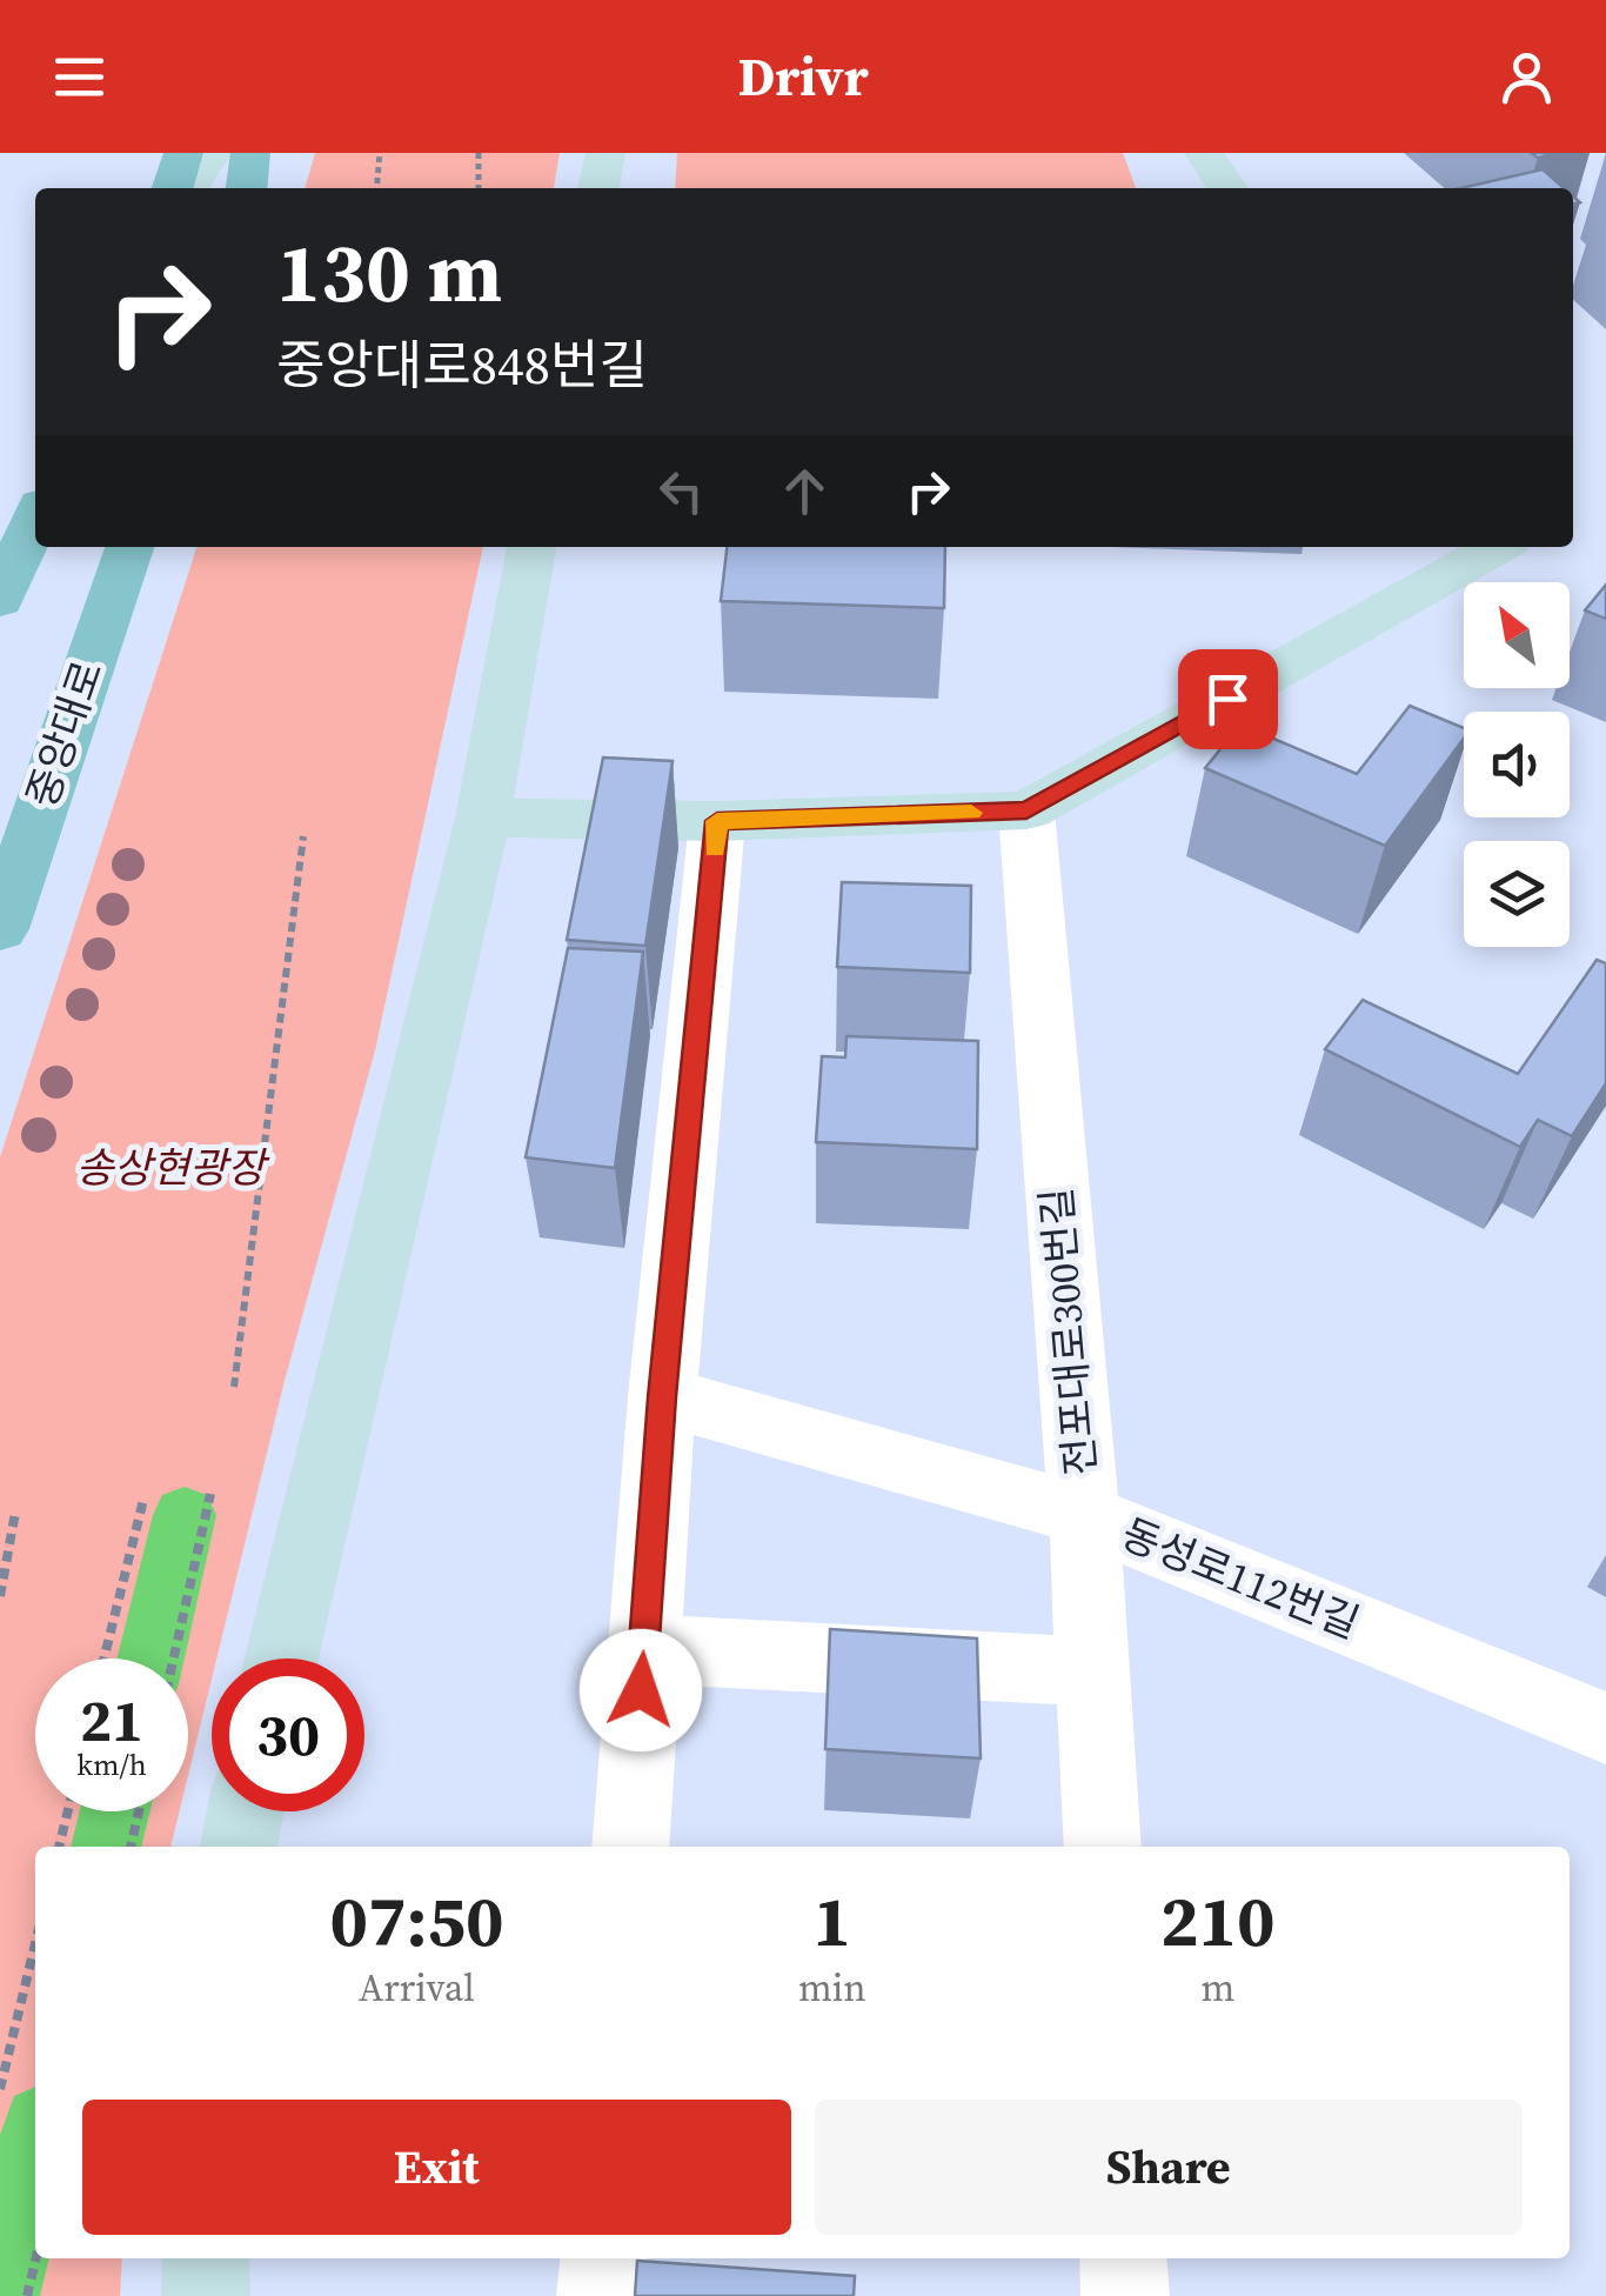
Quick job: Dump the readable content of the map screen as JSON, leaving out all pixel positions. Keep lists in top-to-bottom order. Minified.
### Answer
{"streets":{"main road":["중앙대로"],"street":["전포대로300번길","동성로112번길"]},"crossings":[["전포대로300번길","동성로112번길"]],"parks":["송상현광장"],"north":"top left","page":{"header":"Drivr","turn":["130 m","중앙대로848번길"],"speed":"21 km/h","limit":"30","eta":["07:50","Arrival","1","min","210","m"],"buttons":["Exit","Share"]}}
